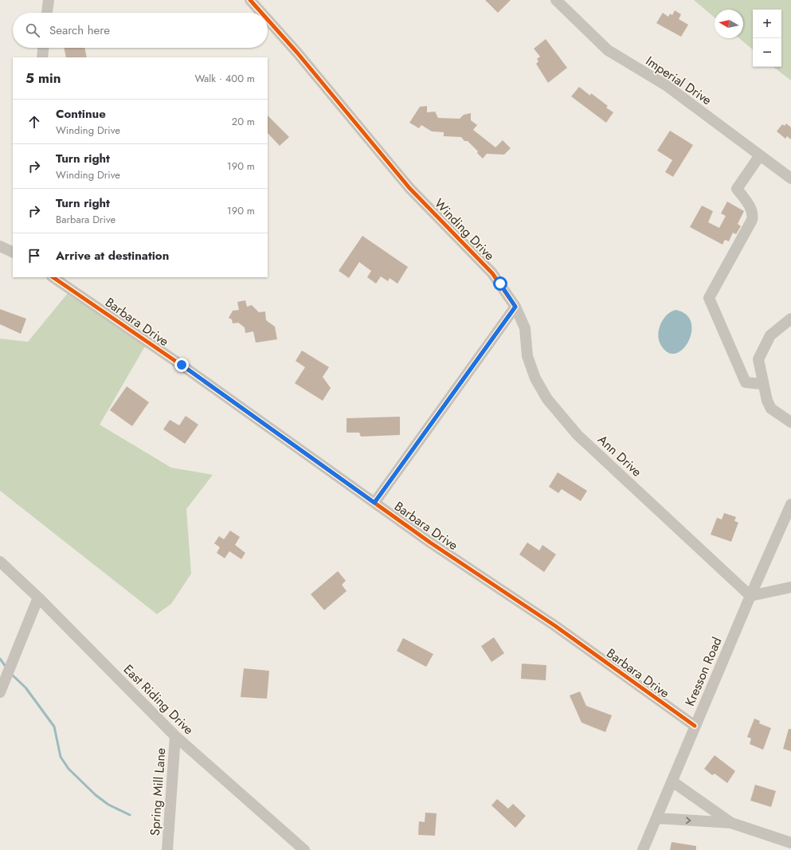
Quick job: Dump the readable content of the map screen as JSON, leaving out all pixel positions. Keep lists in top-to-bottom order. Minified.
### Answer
{"streets":{"street":["Imperial Drive","Winding Drive","Barbara Drive","Ann Drive","Kresson Road","East Riding Drive","Spring Mill Lane"]},"crossings":[["Winding Drive","Ann Drive"],["Barbara Drive","Kresson Road"],["Ann Drive","Kresson Road"],["East Riding Drive","Spring Mill Lane"]],"north":"left","page":{"map_buttons":["+","−"],"search":"Search here","heading":["5 min","Walk · 400 m"],"list":[["Continue","Winding Drive","20 m"],["Turn right","Winding Drive","190 m"],["Turn right","Barbara Drive","190 m"],"Arrive at destination"]}}
